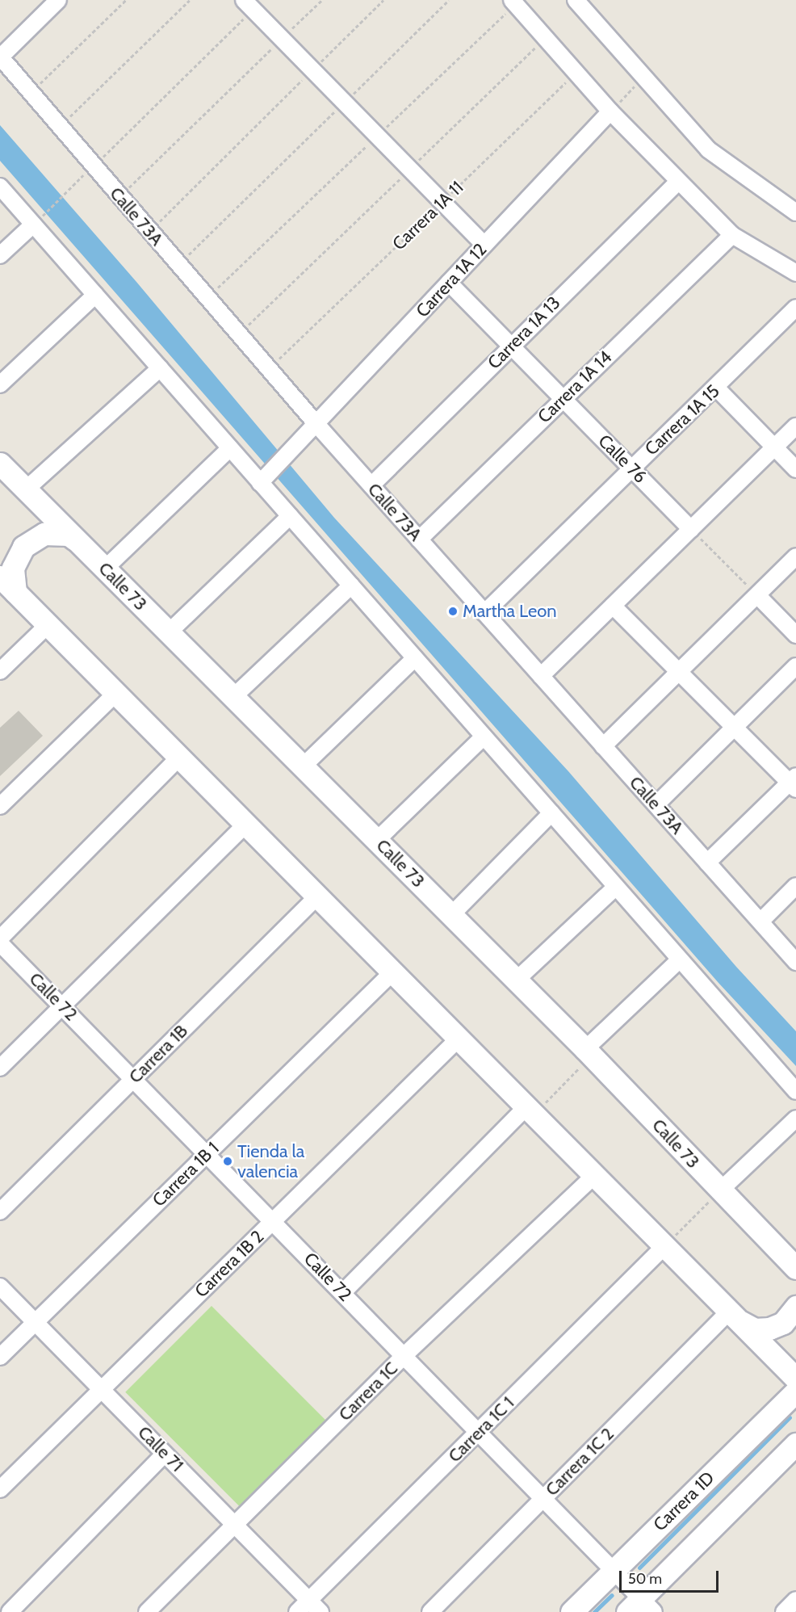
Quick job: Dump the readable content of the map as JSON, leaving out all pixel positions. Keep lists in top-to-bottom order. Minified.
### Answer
{"streets":{"main road":["Calle 73","Carrera 1D"],"street":["Calle 73A","Carrera 1A 12","Carrera 1A 13","Carrera 1A 14","Carrera 1A 15","Calle 76","Calle 72","Carrera 1B","Carrera 1B 1","Carrera 1B 2","Carrera 1C","Carrera 1C 1","Calle 71","Carrera 1C 2"],"path":["Carrera 1A 11"]},"crossings":[["Calle 73A","Carrera 1A 12"],["Calle 73A","Carrera 1A 13"],["Calle 73A","Carrera 1A 14"],["Calle 73A","Carrera 1A 15"],["Carrera 1A 12","Calle 76"],["Carrera 1A 13","Calle 76"],["Carrera 1A 14","Calle 76"],["Carrera 1A 15","Calle 76"],["Calle 72","Carrera 1B"],["Calle 72","Carrera 1B 1"],["Calle 72","Carrera 1B 2"],["Calle 72","Carrera 1C"],["Calle 72","Carrera 1C 1"],["Calle 72","Carrera 1C 2"],["Calle 72","Carrera 1D"],["Carrera 1B 1","Calle 71"],["Carrera 1B 2","Calle 71"],["Carrera 1C","Calle 71"],["Carrera 1C 1","Calle 71"]],"places":["Martha Leon","Tienda la valencia"],"scale_bar":"50 m"}
